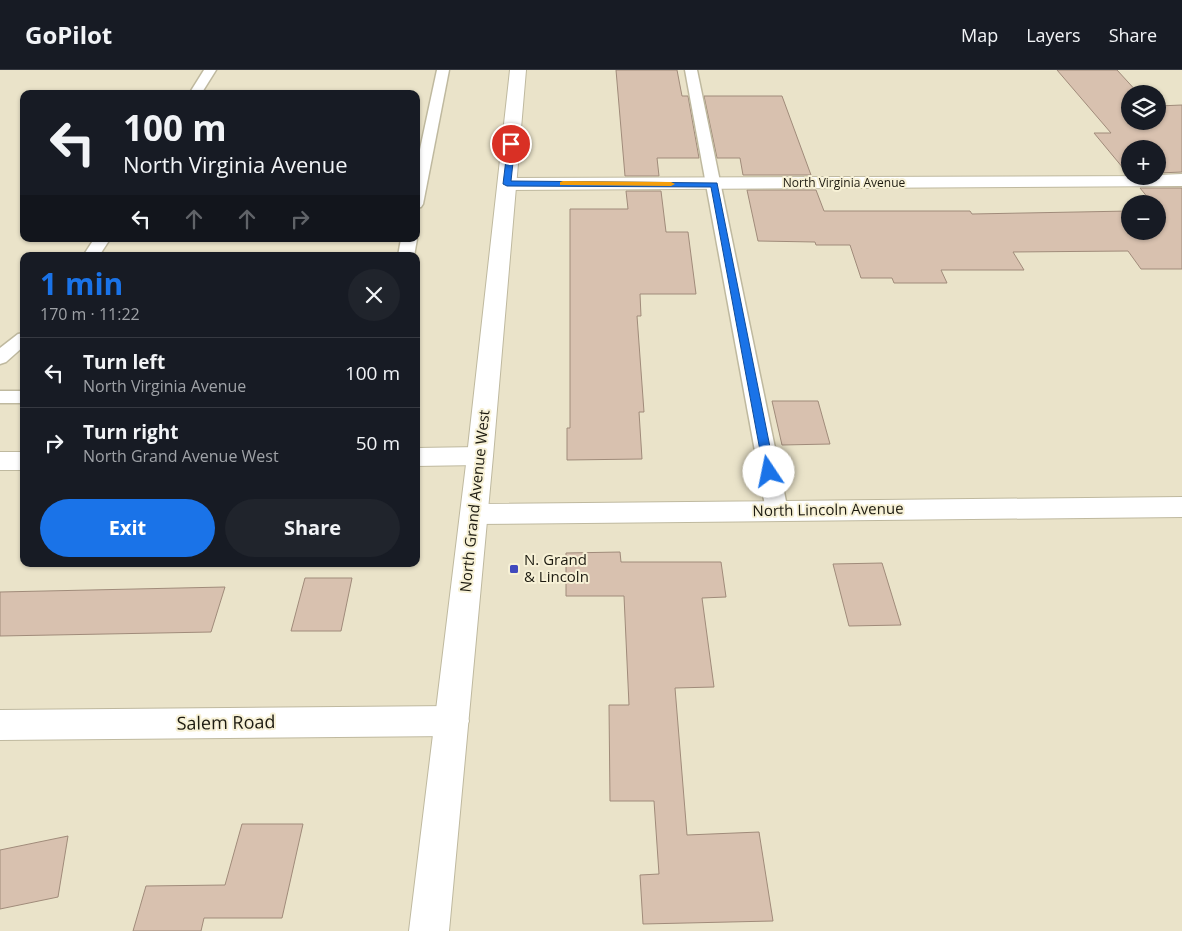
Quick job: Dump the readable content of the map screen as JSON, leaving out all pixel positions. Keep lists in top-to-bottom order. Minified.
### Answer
{"streets":{"street":["North Virginia Avenue","North Grand Avenue West","North Lincoln Avenue","Salem Road"]},"crossings":[["North Virginia Avenue","North Grand Avenue West"],["North Grand Avenue West","North Lincoln Avenue"],["North Grand Avenue West","Salem Road"]],"places":{"transit":["N. Grand & Lincoln"]},"page":{"header":"GoPilot","nav":["Map","Layers","Share"],"map_buttons":["+","−"],"turn":["100 m","North Virginia Avenue"],"heading":["1 min","170 m · 11:22"],"list":[{"name":"Turn left","note":"North Virginia Avenue","value":"100 m"},{"name":"Turn right","note":"North Grand Avenue West","value":"50 m"}],"buttons":["Exit","Share"]}}
